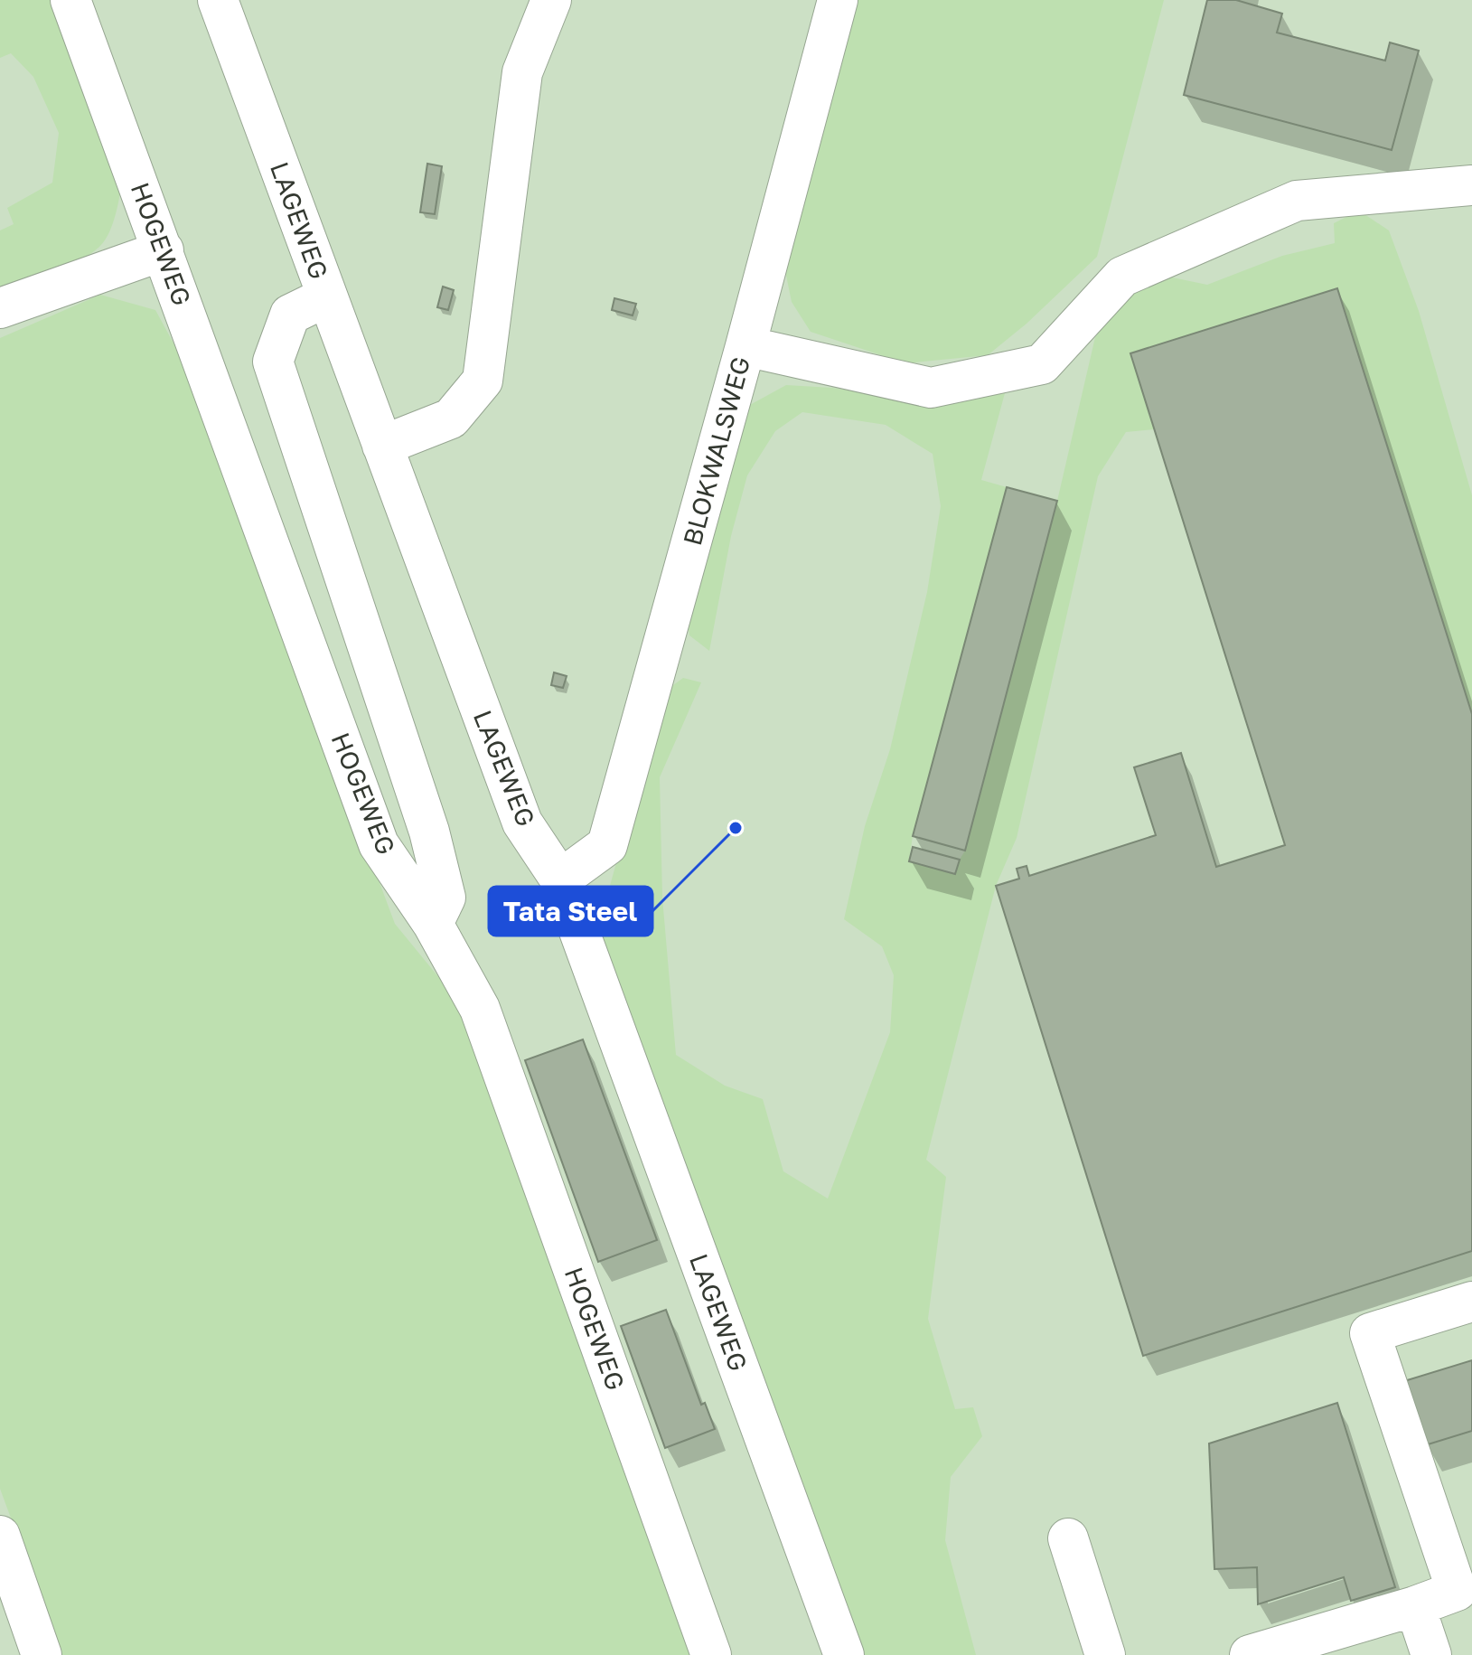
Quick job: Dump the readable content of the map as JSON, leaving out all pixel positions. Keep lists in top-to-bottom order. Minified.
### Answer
{"streets":{"lane":["LAGEWEG","HOGEWEG","BLOKWALSWEG"]},"crossings":[["LAGEWEG","BLOKWALSWEG"]],"places":["Tata Steel"]}
